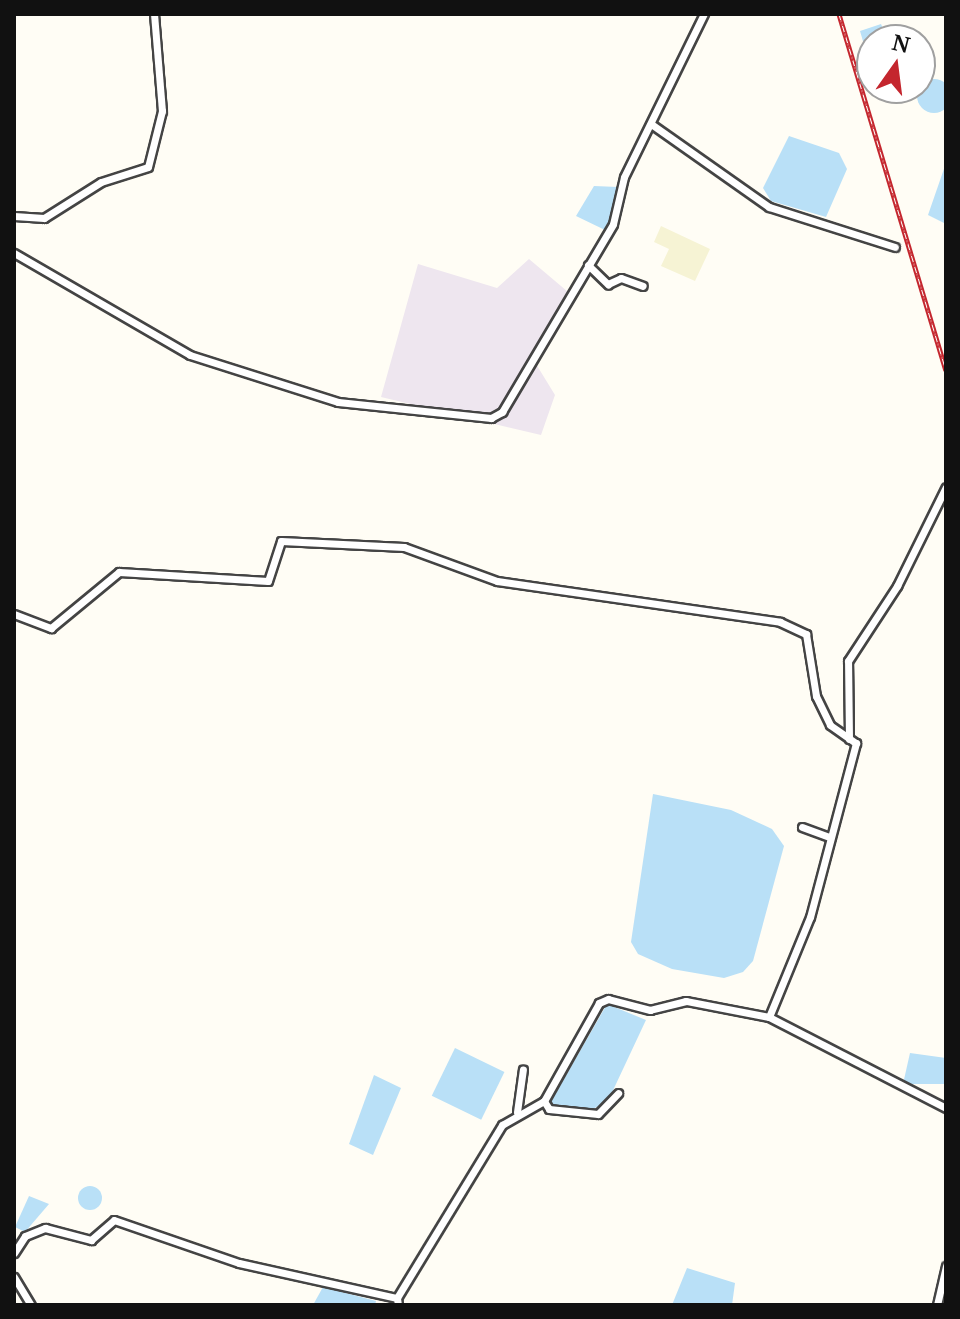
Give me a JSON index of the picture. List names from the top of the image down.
{
  "north": "top"
}
